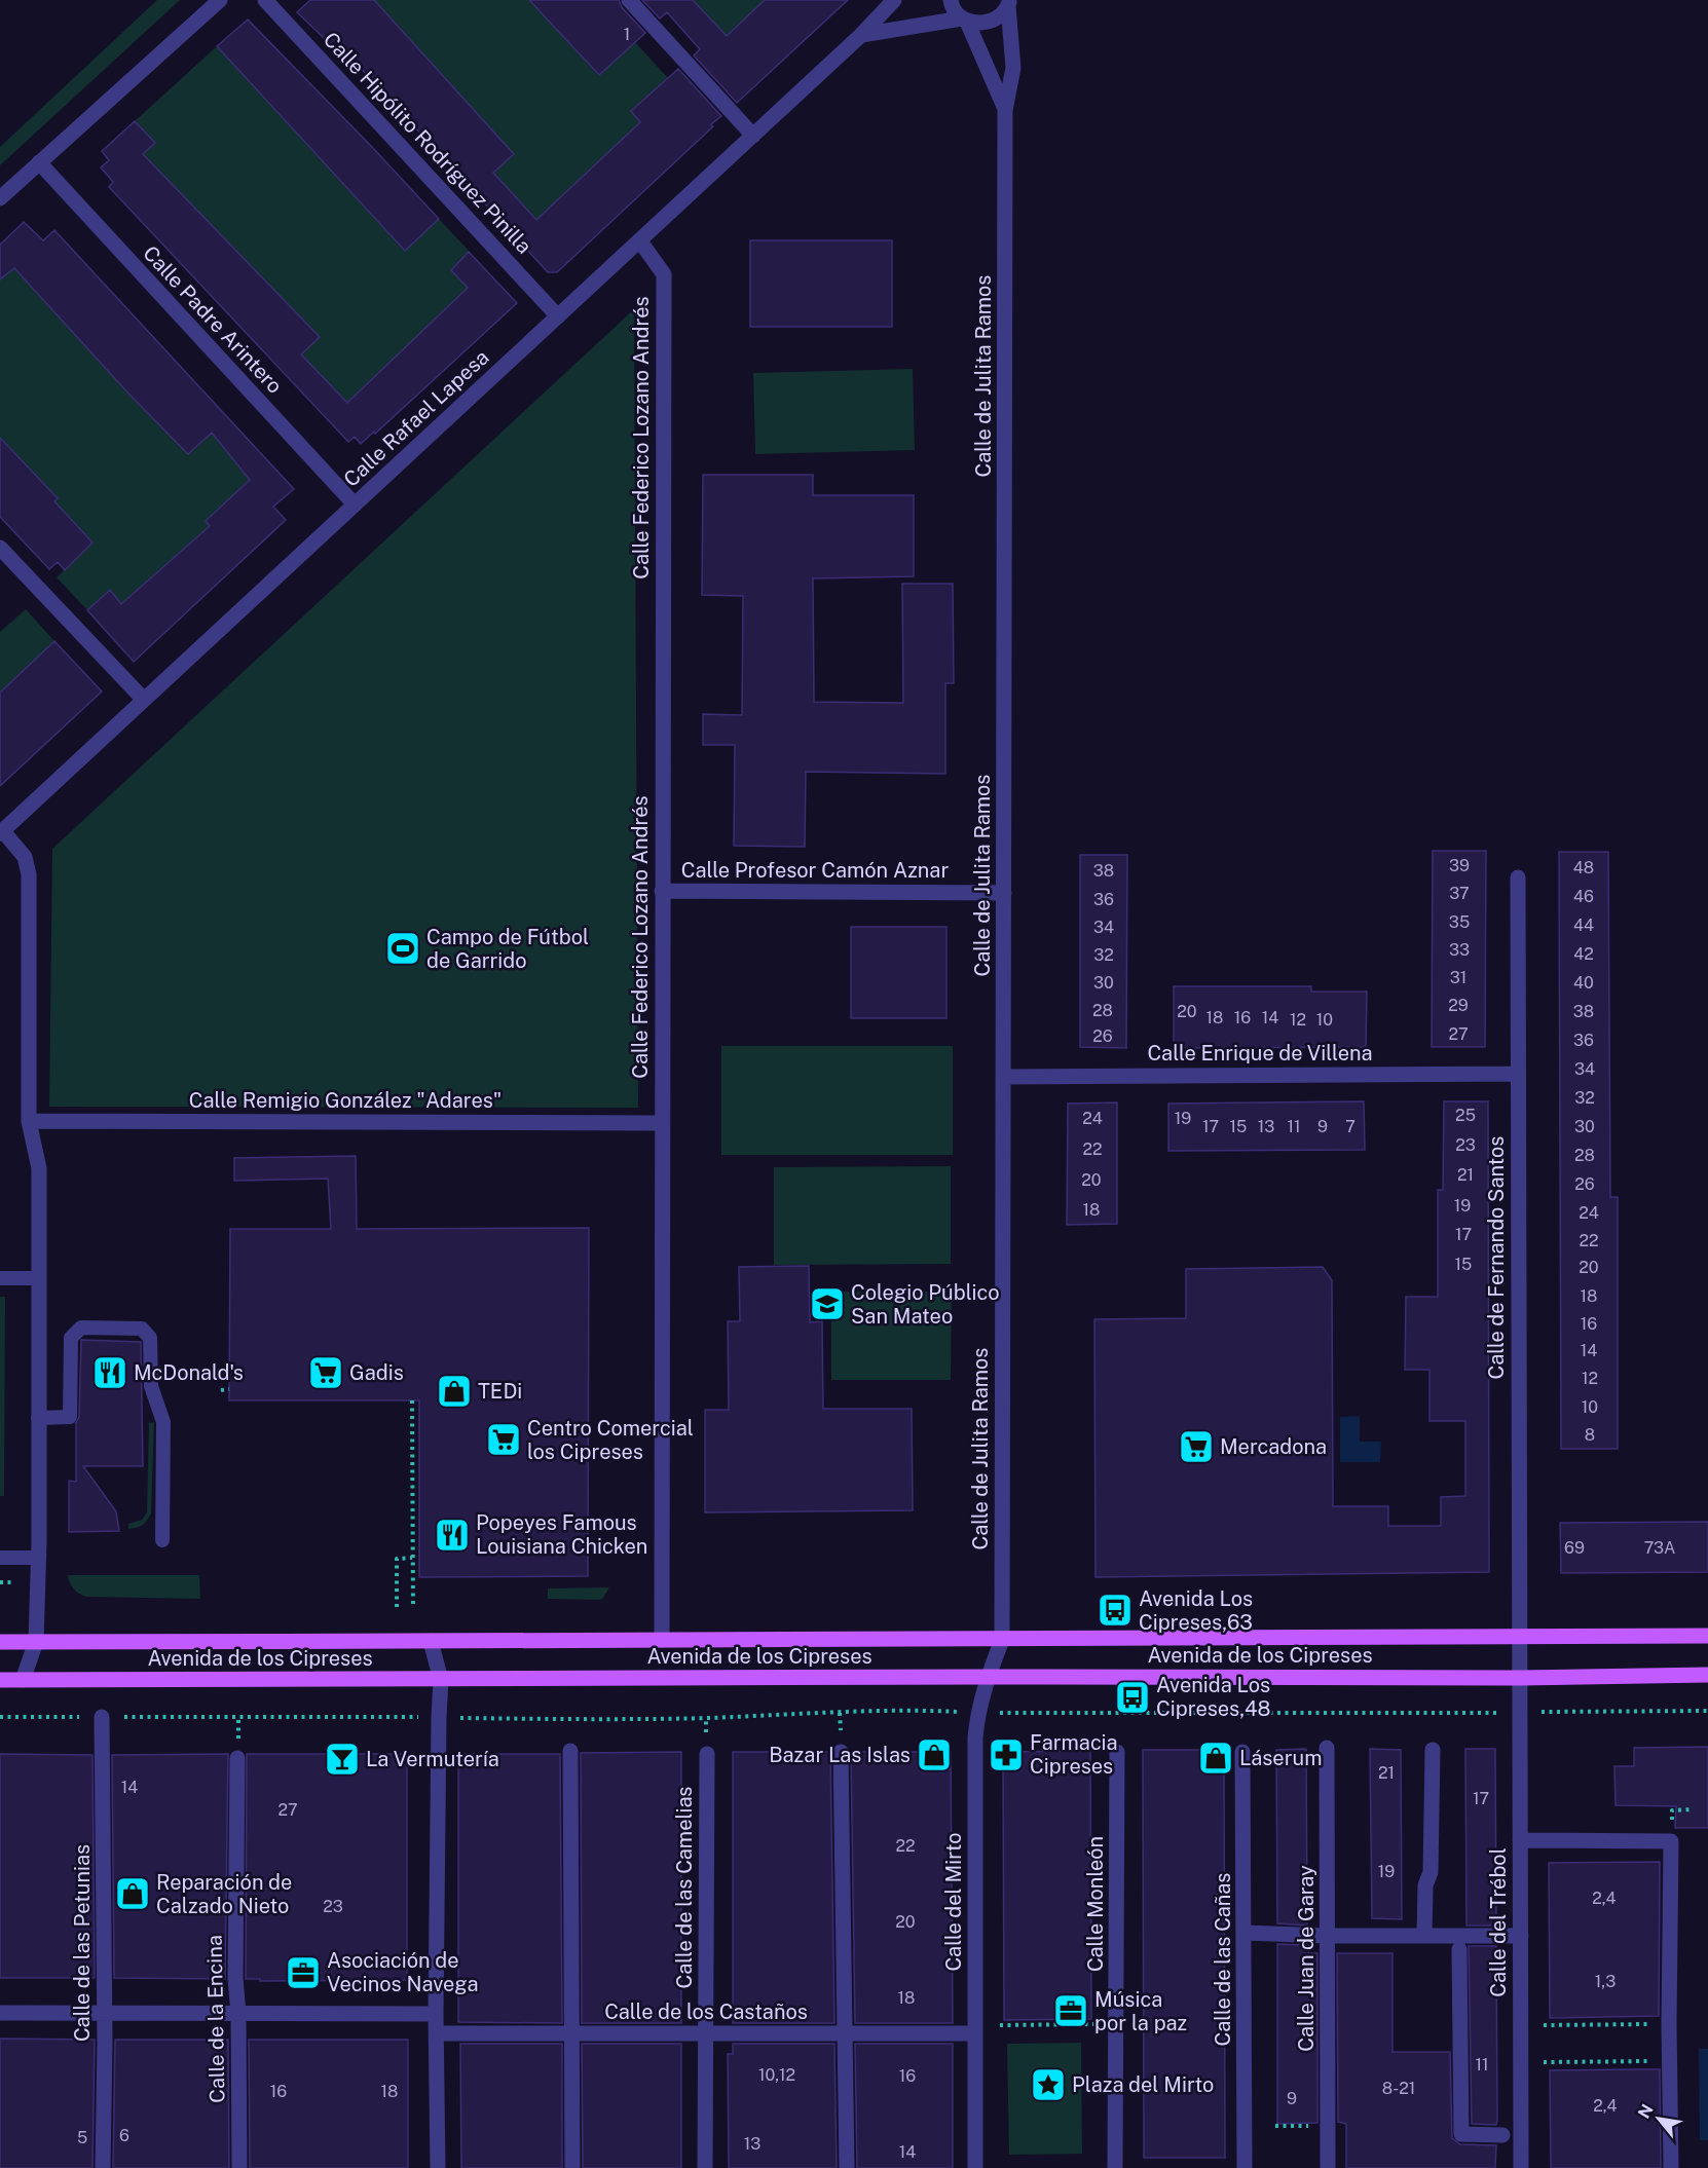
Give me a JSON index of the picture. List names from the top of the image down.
{
  "streets": {
    "main road": ["Avenida de los Cipreses"],
    "street": [
      "Calle Hipólito Rodríguez Pinilla",
      "Calle Padre Arintero",
      "Calle de Julita Ramos",
      "Calle Rafael Lapesa",
      "Calle Federico Lozano Andrés",
      "Calle Profesor Camón Aznar",
      "Calle Enrique de Villena",
      "Calle Remigio González \"Adares\"",
      "Calle de Fernando Santos",
      "Calle de las Camelias",
      "Calle del Mirto",
      "Calle Monleón",
      "Calle del Trébol",
      "Calle de las Petunias",
      "Calle Juan de Garay",
      "Calle de las Cañas",
      "Calle de los Castaños",
      "Calle de la Encina"
    ]
  },
  "crossings": [
    ["Calle Hipólito Rodríguez Pinilla", "Calle Rafael Lapesa"],
    ["Calle Padre Arintero", "Calle Rafael Lapesa"],
    ["Calle de Julita Ramos", "Calle Profesor Camón Aznar"],
    ["Calle de Julita Ramos", "Calle Enrique de Villena"],
    ["Calle de Julita Ramos", "Avenida de los Cipreses"],
    ["Calle de Julita Ramos", "Calle del Mirto"],
    ["Calle Rafael Lapesa", "Calle Federico Lozano Andrés"],
    ["Calle Federico Lozano Andrés", "Calle Profesor Camón Aznar"],
    ["Calle Federico Lozano Andrés", "Calle Remigio González \"Adares\""],
    ["Calle Federico Lozano Andrés", "Avenida de los Cipreses"],
    ["Calle Enrique de Villena", "Calle de Fernando Santos"],
    ["Calle de Fernando Santos", "Avenida de los Cipreses"],
    ["Avenida de los Cipreses", "Calle del Mirto"],
    ["Avenida de los Cipreses", "Calle del Trébol"],
    ["Calle de las Camelias", "Calle de los Castaños"],
    ["Calle del Mirto", "Calle de los Castaños"]
  ],
  "places": {
    "sports": ["Campo de Fútbol de Garrido"],
    "school or university": ["Colegio Público San Mateo"],
    "restaurant": ["McDonald's", "Popeyes Famous Louisiana Chicken"],
    "supermarket": ["Gadis", "Centro Comercial los Cipreses", "Mercadona"],
    "shop": [
      "TEDi",
      "Bazar Las Islas",
      "Láserum",
      "Reparación de Calzado Nieto"
    ],
    "bus stop": ["Avenida Los Cipreses,63", "Avenida Los Cipreses,48"],
    "pharmacy": ["Farmacia Cipreses"],
    "bar": ["La Vermutería"],
    "office": ["Asociación de Vecinos Navega", "Música por la paz"],
    "place": ["Plaza del Mirto"]
  },
  "house_numbers": [
    "1",
    "39",
    "48",
    "38",
    "37",
    "46",
    "36",
    "35",
    "44",
    "34",
    "33",
    "42",
    "32",
    "31",
    "30",
    "40",
    "29",
    "28",
    "20",
    "38",
    "18",
    "16",
    "14",
    "12",
    "10",
    "27",
    "26",
    "36",
    "34",
    "32",
    "25",
    "24",
    "19",
    "17",
    "15",
    "13",
    "11",
    "9",
    "7",
    "30",
    "23",
    "22",
    "28",
    "21",
    "20",
    "26",
    "19",
    "18",
    "24",
    "17",
    "22",
    "15",
    "20",
    "18",
    "16",
    "14",
    "12",
    "10",
    "8",
    "69",
    "73A",
    "21",
    "14",
    "17",
    "27",
    "22",
    "19",
    "2,4",
    "23",
    "20",
    "1,3",
    "18",
    "11",
    "10,12",
    "16",
    "8-21",
    "16",
    "18",
    "9",
    "2,4",
    "6",
    "5",
    "13",
    "14"
  ],
  "north": "top left"
}
